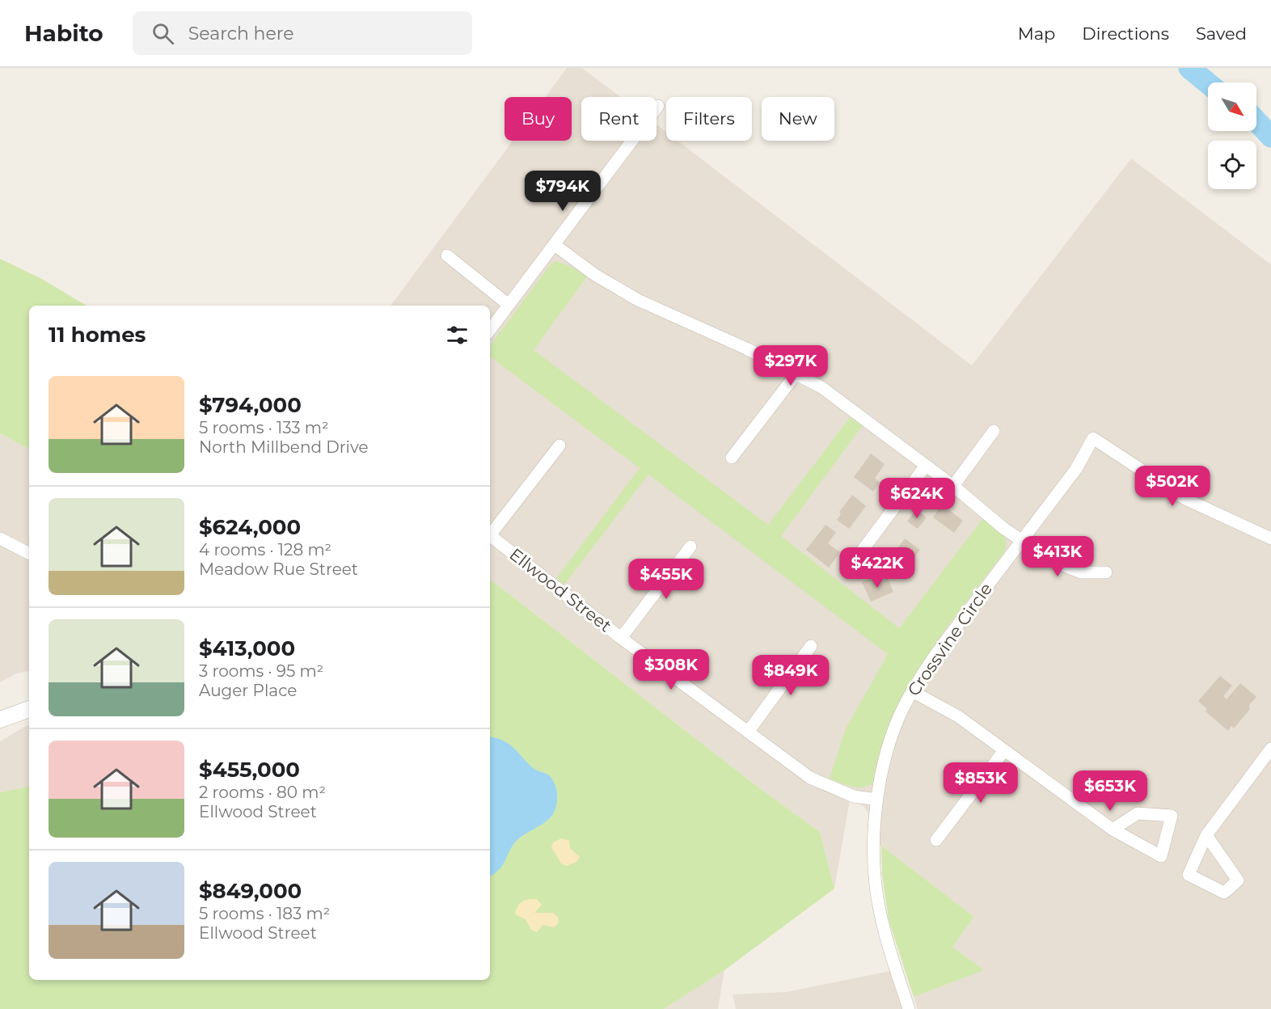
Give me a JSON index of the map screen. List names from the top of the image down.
{
  "streets": {
    "street": ["Ellwood Street", "Crossvine Circle"]
  },
  "crossings": [
    ["Ellwood Street", "Crossvine Circle"]
  ],
  "north": "bottom right",
  "page": {
    "header": "Habito",
    "search": "Search here",
    "nav": ["Map", "Directions", "Saved"],
    "chip": [
      "Buy",
      "Rent",
      "Filters",
      "New"
    ],
    "price": [
      "$794K",
      "$297K",
      "$502K",
      "$624K",
      "$413K",
      "$422K",
      "$455K",
      "$308K",
      "$849K",
      "$853K",
      "$653K"
    ],
    "heading": "11 homes",
    "list": [
      {
        "name": "$794,000",
        "note": "5 rooms · 133 m² · North Millbend Drive"
      },
      {
        "name": "$624,000",
        "note": "4 rooms · 128 m² · Meadow Rue Street"
      },
      {
        "name": "$413,000",
        "note": "3 rooms · 95 m² · Auger Place"
      },
      {
        "name": "$455,000",
        "note": "2 rooms · 80 m² · Ellwood Street"
      },
      {
        "name": "$849,000",
        "note": "5 rooms · 183 m² · Ellwood Street"
      }
    ]
  }
}
